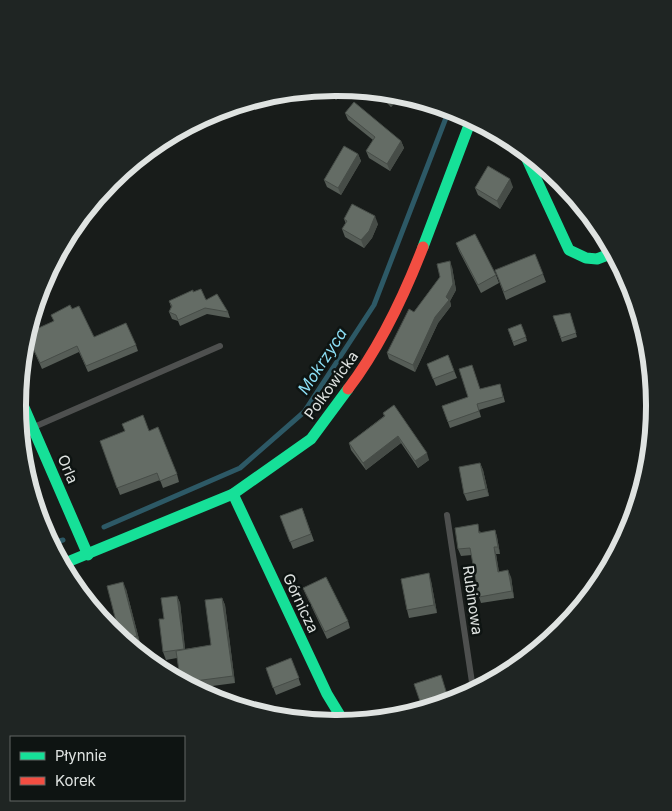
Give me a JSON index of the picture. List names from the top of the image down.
{
  "streets": {
    "street": ["Polkowicka", "Orla", "Górnicza"],
    "lane": ["Rubinowa"]
  },
  "crossings": [
    ["Polkowicka", "Orla"],
    ["Polkowicka", "Górnicza"]
  ],
  "water": ["Mokrzyca"],
  "legend": ["Płynnie", "Korek"]
}
